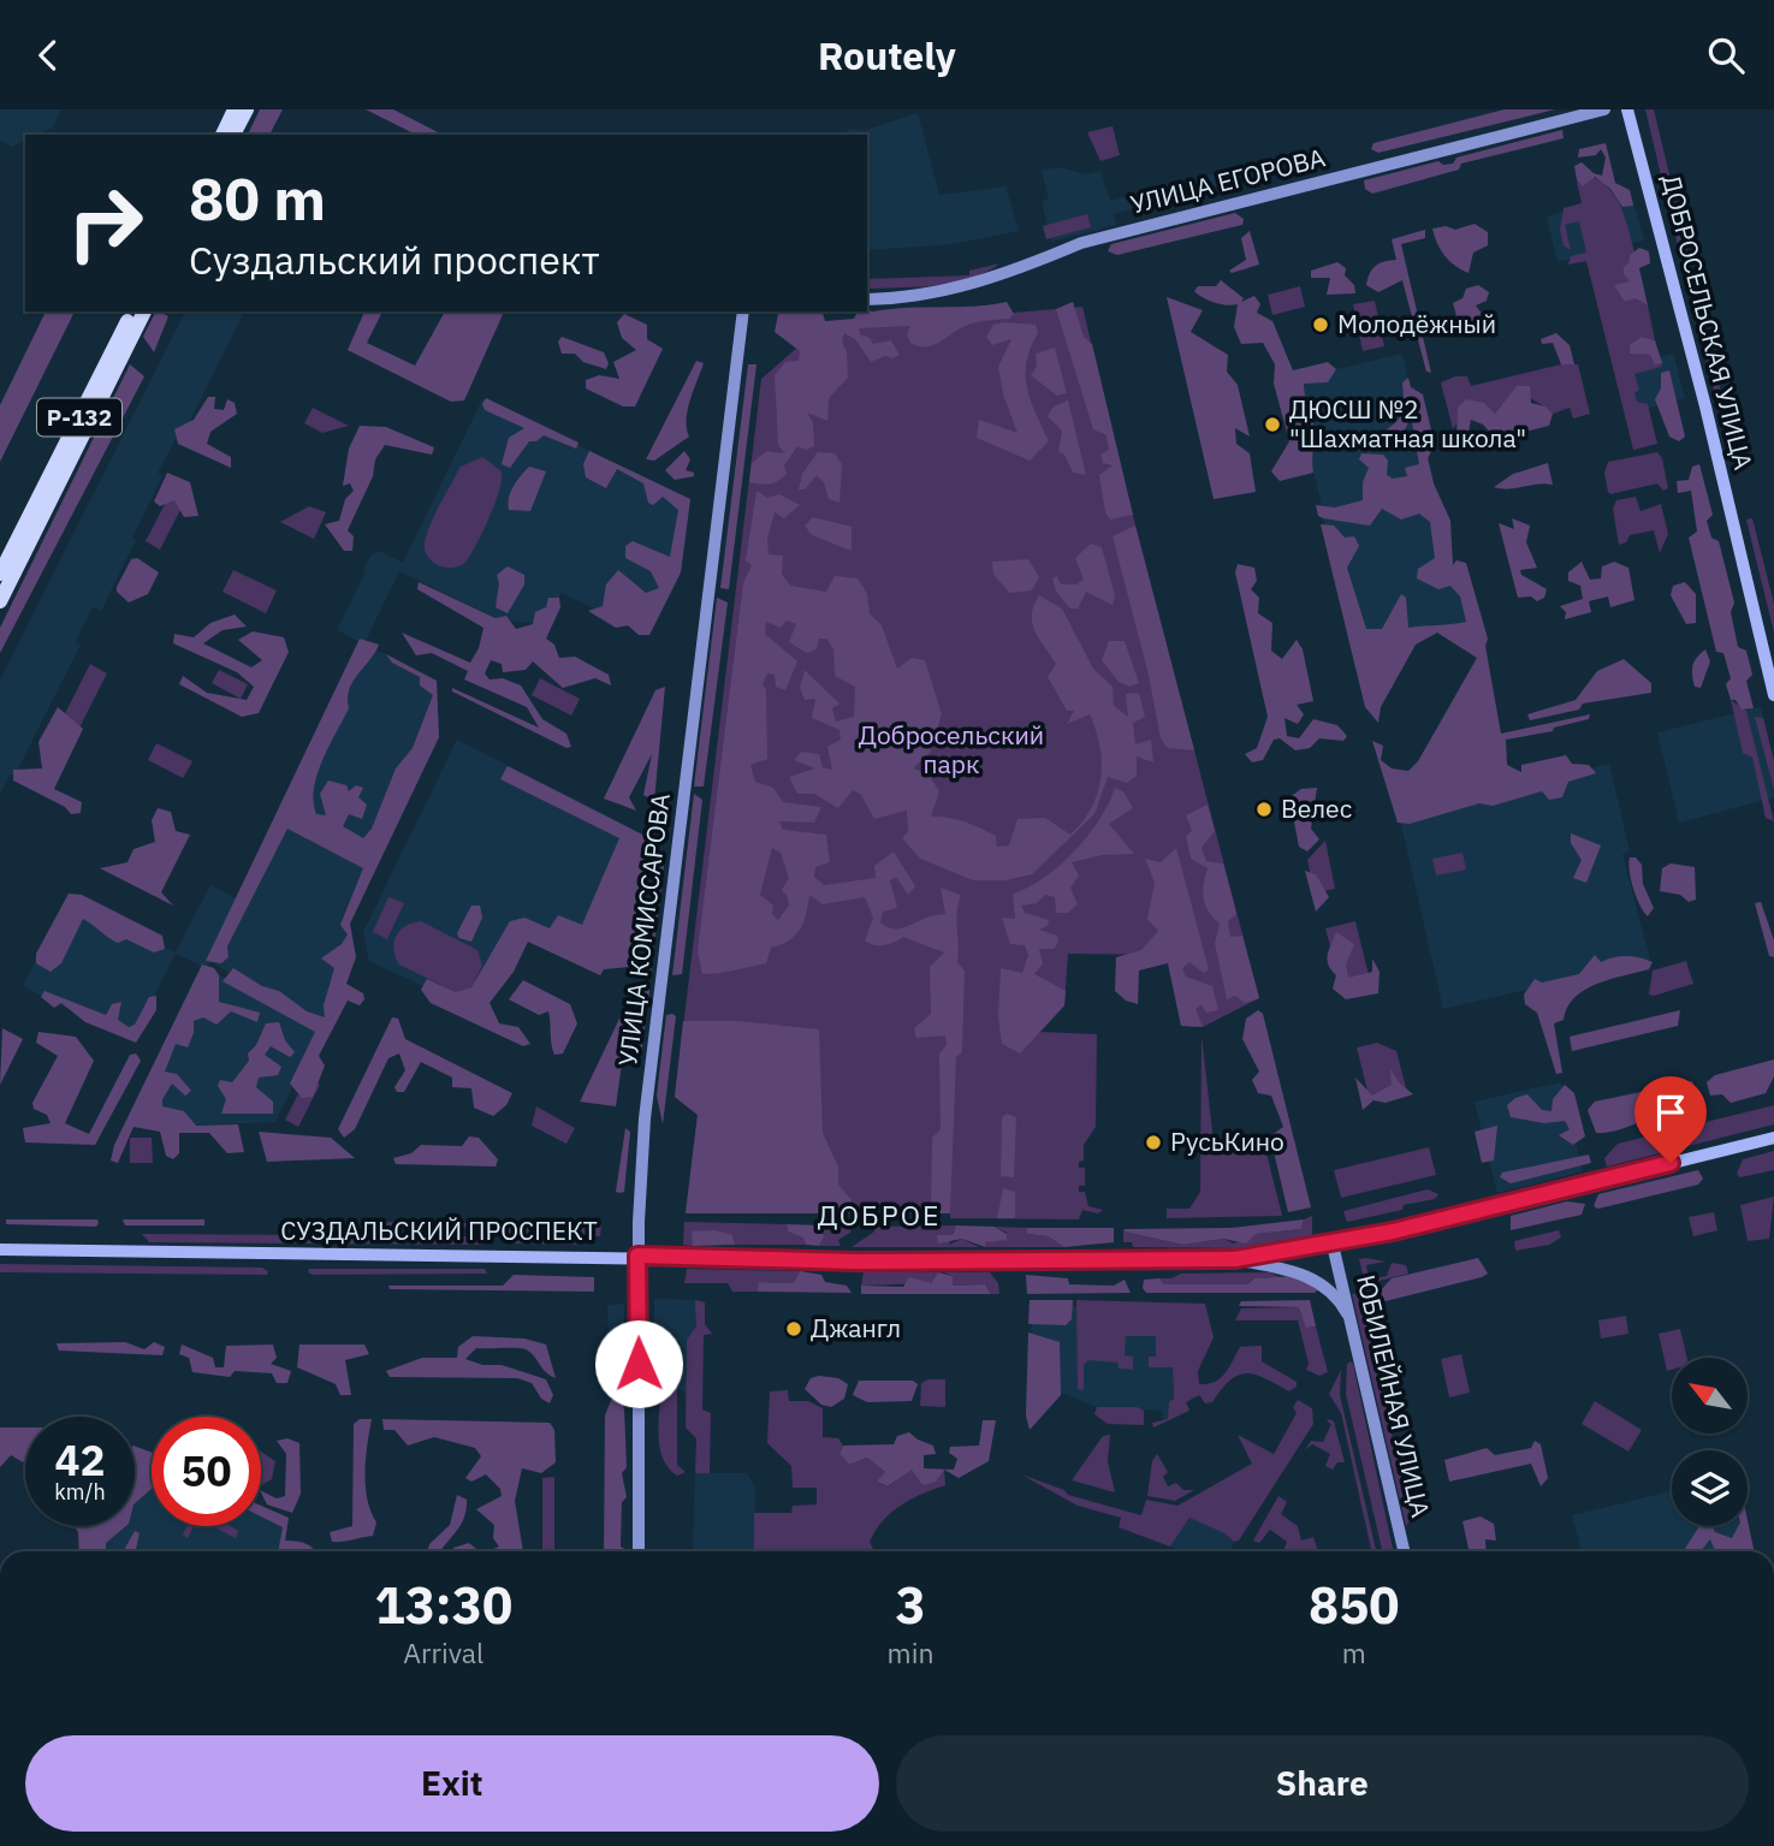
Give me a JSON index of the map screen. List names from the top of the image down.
{
  "streets": {
    "highway": ["Р-132"],
    "main road": [
      "УЛИЦА ЕГОРОВА",
      "ДОБРОСЕЛЬСКАЯ УЛИЦА",
      "УЛИЦА КОМИССАРОВА",
      "СУЗДАЛЬСКИЙ ПРОСПЕКТ",
      "ЮБИЛЕЙНАЯ УЛИЦА"
    ]
  },
  "crossings": [
    ["УЛИЦА КОМИССАРОВА", "СУЗДАЛЬСКИЙ ПРОСПЕКТ"],
    ["СУЗДАЛЬСКИЙ ПРОСПЕКТ", "ЮБИЛЕЙНАЯ УЛИЦА"]
  ],
  "districts": ["ДОБРОЕ"],
  "parks": ["Добросельский парк"],
  "places": [
    "Молодёжный",
    "ДЮСШ №2 \"Шахматная школа\"",
    "Велес",
    "РусьКино",
    "Джангл"
  ],
  "north": "top left",
  "page": {
    "header": "Routely",
    "turn": ["80 m", "Суздальский проспект"],
    "speed": "42 km/h",
    "limit": "50",
    "eta": [
      "13:30",
      "Arrival",
      "3",
      "min",
      "850",
      "m"
    ],
    "buttons": ["Exit", "Share"]
  }
}
